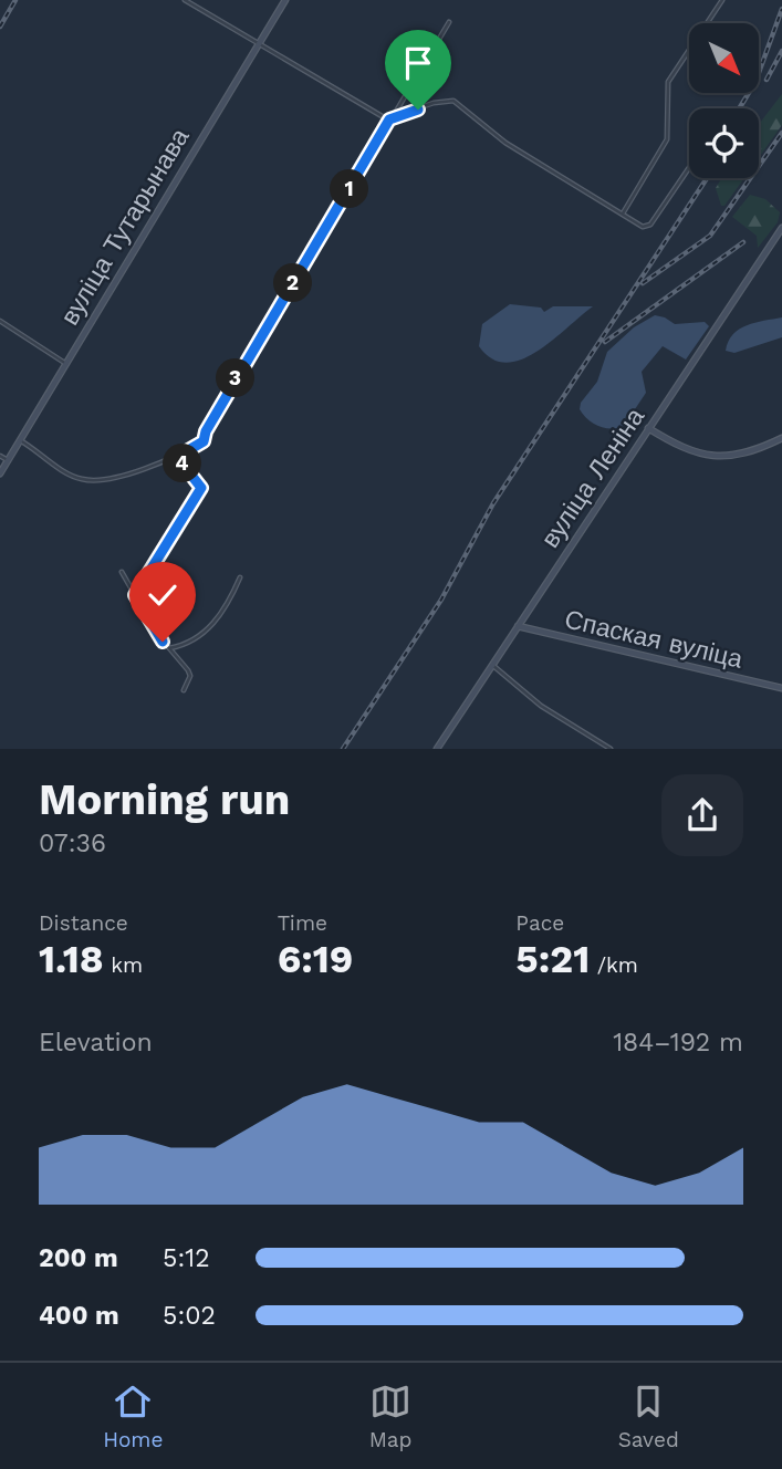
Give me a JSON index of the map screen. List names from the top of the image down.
{
  "streets": {
    "street": ["вуліца Тутарынава", "вуліца Леніна", "Спаская вуліца"]
  },
  "crossings": [
    ["вуліца Леніна", "Спаская вуліца"]
  ],
  "north": "bottom right",
  "page": {
    "pins": [
      "1",
      "2",
      "3",
      "4"
    ],
    "heading": ["Morning run", "07:36"],
    "stats": [
      ["Distance", "1.18 km"],
      ["Time", "6:19"],
      ["Pace", "5:21 /km"]
    ],
    "chart": ["Elevation", "184–192 m"],
    "list": [
      {
        "name": "200 m",
        "note": "5:12"
      },
      {
        "name": "400 m",
        "note": "5:02"
      }
    ],
    "tabs": ["Home", "Map", "Saved"]
  }
}
